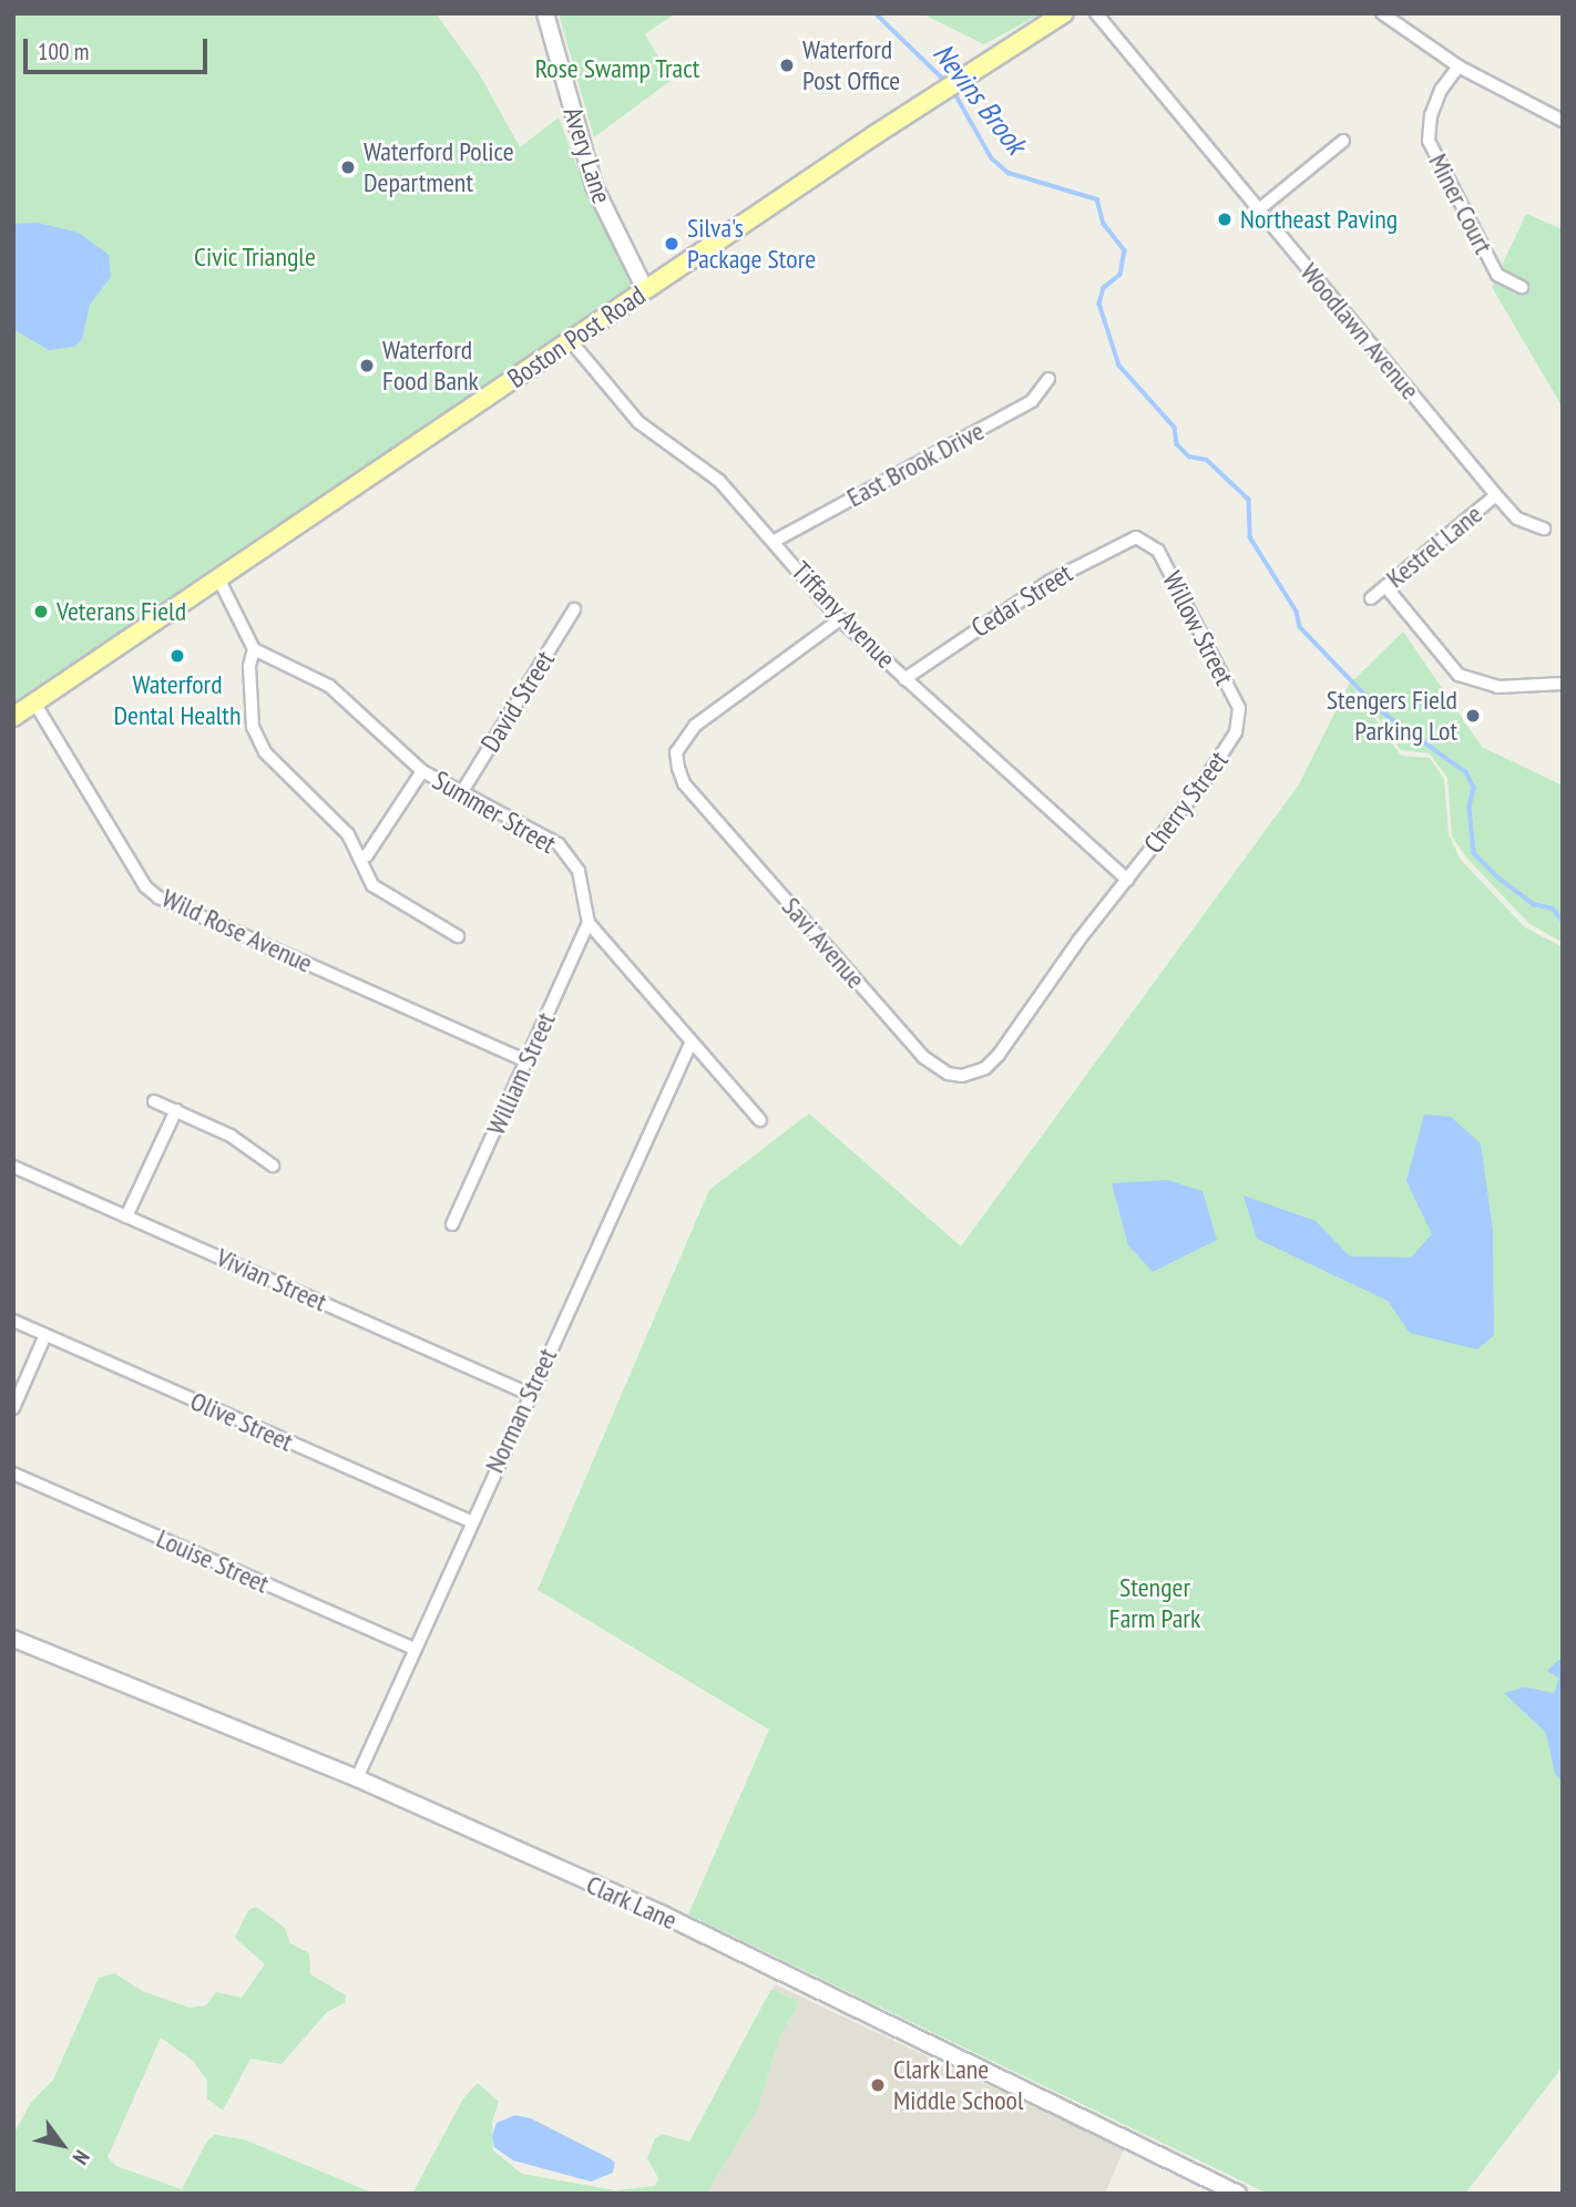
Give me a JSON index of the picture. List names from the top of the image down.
{
  "streets": {
    "main road": ["Avery Lane", "Boston Post Road", "Clark Lane"],
    "street": [
      "Miner Court",
      "Woodlawn Avenue",
      "East Brook Drive",
      "Kestrel Lane",
      "Cedar Street",
      "Tiffany Avenue",
      "Willow Street",
      "David Street",
      "Cherry Street",
      "Summer Street",
      "Wild Rose Avenue",
      "Savi Avenue",
      "William Street",
      "Vivian Street",
      "Norman Street",
      "Olive Street",
      "Louise Street"
    ]
  },
  "crossings": [
    ["Avery Lane", "Boston Post Road"],
    ["Woodlawn Avenue", "Kestrel Lane"],
    ["Boston Post Road", "Tiffany Avenue"],
    ["Boston Post Road", "Wild Rose Avenue"],
    ["East Brook Drive", "Tiffany Avenue"],
    ["Cedar Street", "Tiffany Avenue"],
    ["Cedar Street", "Willow Street"],
    ["Tiffany Avenue", "Cherry Street"],
    ["Tiffany Avenue", "Savi Avenue"],
    ["Willow Street", "Cherry Street"],
    ["David Street", "Summer Street"],
    ["Cherry Street", "Savi Avenue"],
    ["Summer Street", "William Street"],
    ["Summer Street", "Norman Street"],
    ["Wild Rose Avenue", "William Street"],
    ["Vivian Street", "Norman Street"],
    ["Norman Street", "Olive Street"],
    ["Norman Street", "Louise Street"],
    ["Norman Street", "Clark Lane"]
  ],
  "water": ["Nevins Brook"],
  "parks": ["Rose Swamp Tract", "Civic Triangle", "Stenger Farm Park"],
  "places": [
    "Waterford Post Office",
    "Waterford Police Department",
    "Northeast Paving",
    "Silva's Package Store",
    "Waterford Food Bank",
    "Veterans Field",
    "Waterford Dental Health",
    "Stengers Field Parking Lot",
    "Clark Lane Middle School"
  ],
  "scale_bar": "100 m",
  "north": "bottom right"
}
